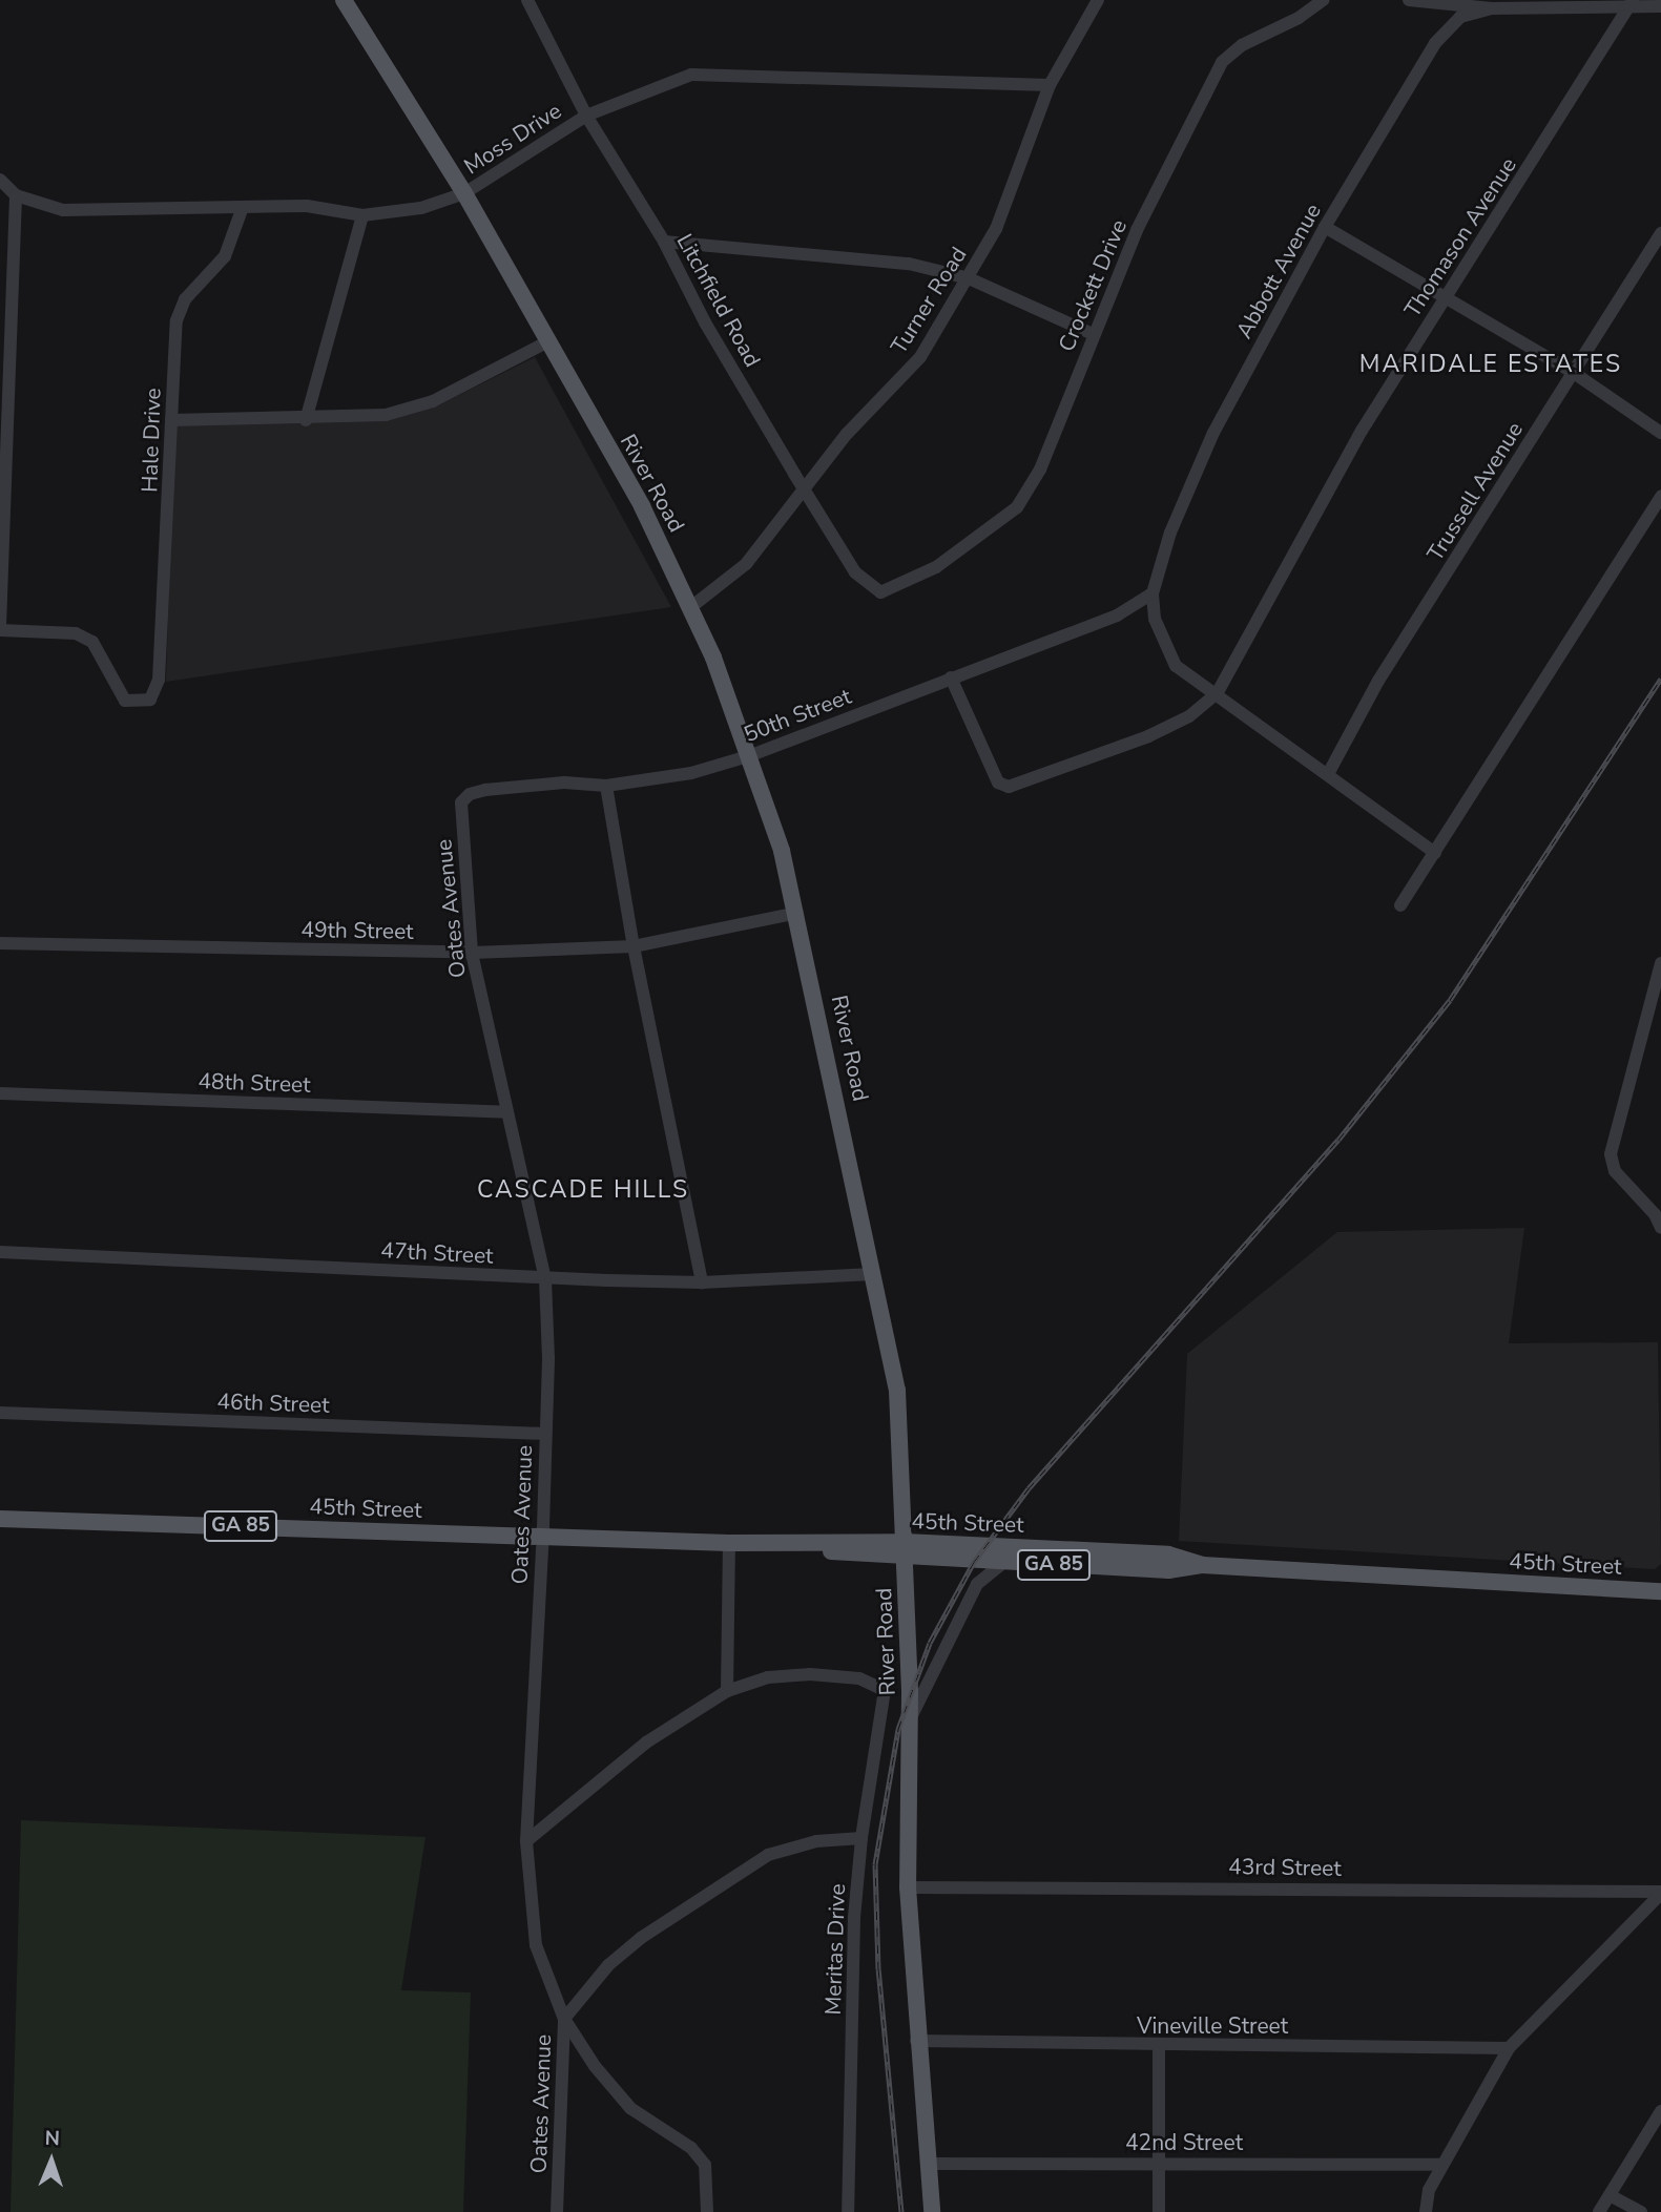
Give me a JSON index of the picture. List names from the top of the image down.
{
  "streets": {
    "main road": ["River Road", "45th Street", "GA 85"],
    "street": [
      "Moss Drive",
      "Thomason Avenue",
      "Abbott Avenue",
      "Crockett Drive",
      "Litchfield Road",
      "Turner Road",
      "Hale Drive",
      "Trussell Avenue",
      "50th Street",
      "Oates Avenue",
      "49th Street",
      "48th Street",
      "47th Street",
      "46th Street",
      "43rd Street",
      "Meritas Drive",
      "Vineville Street",
      "42nd Street"
    ]
  },
  "crossings": [
    ["Moss Drive", "Litchfield Road"],
    ["Moss Drive", "Turner Road"],
    ["Moss Drive", "Hale Drive"],
    ["Moss Drive", "River Road"],
    ["Abbott Avenue", "50th Street"],
    ["Crockett Drive", "Litchfield Road"],
    ["Litchfield Road", "Turner Road"],
    ["Turner Road", "River Road"],
    ["River Road", "50th Street"],
    ["River Road", "49th Street"],
    ["River Road", "47th Street"],
    ["River Road", "45th Street"],
    ["River Road", "43rd Street"],
    ["River Road", "Vineville Street"],
    ["River Road", "42nd Street"],
    ["50th Street", "Oates Avenue"],
    ["Oates Avenue", "49th Street"],
    ["Oates Avenue", "48th Street"],
    ["Oates Avenue", "47th Street"],
    ["Oates Avenue", "46th Street"],
    ["Oates Avenue", "45th Street"]
  ],
  "districts": ["MARIDALE ESTATES", "CASCADE HILLS"],
  "north": "top"
}
